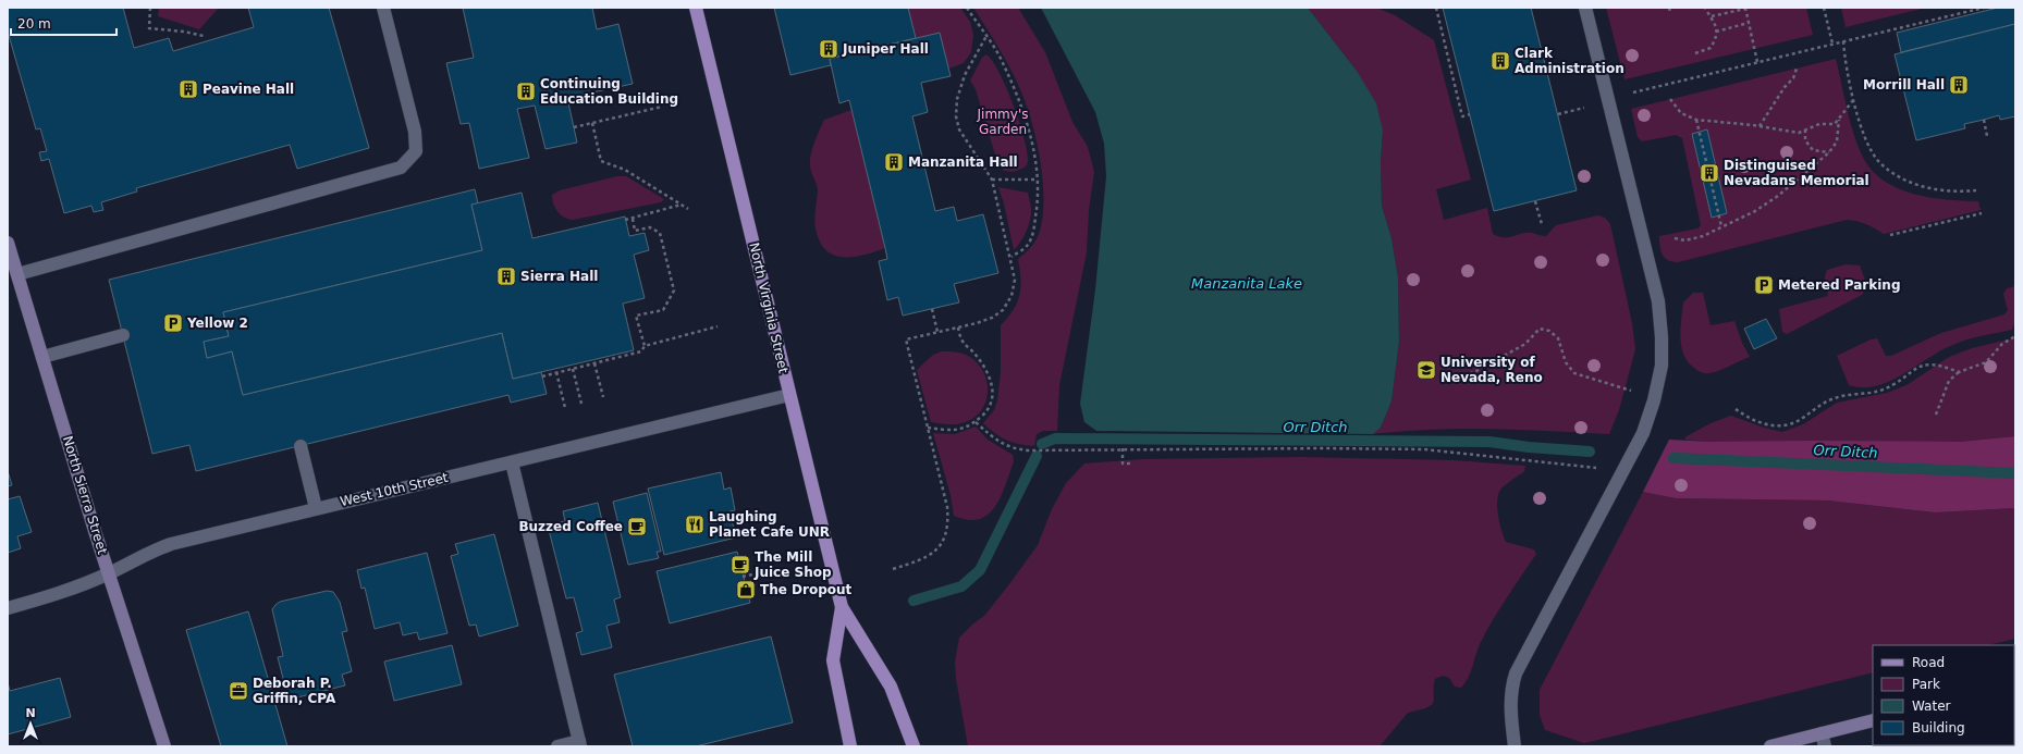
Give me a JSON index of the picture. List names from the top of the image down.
{
  "streets": {
    "main road": ["North Virginia Street", "North Sierra Street"],
    "street": ["West 10th Street"]
  },
  "crossings": [
    ["North Virginia Street", "West 10th Street"],
    ["West 10th Street", "North Sierra Street"]
  ],
  "water": ["Manzanita Lake", "Orr Ditch"],
  "parks": ["Jimmy's Garden"],
  "places": {
    "building": [
      "Juniper Hall",
      "Clark Administration",
      "Morrill Hall",
      "Peavine Hall",
      "Continuing Education Building",
      "Manzanita Hall",
      "Distinguised Nevadans Memorial",
      "Sierra Hall"
    ],
    "parking": ["Metered Parking", "Yellow 2"],
    "school or university": ["University of Nevada, Reno"],
    "restaurant": ["Laughing Planet Cafe UNR"],
    "cafe": ["Buzzed Coffee", "The Mill Juice Shop"],
    "shop": ["The Dropout"],
    "office": ["Deborah P. Griffin, CPA"]
  },
  "legend": [
    "Road",
    "Park",
    "Water",
    "Building"
  ],
  "scale_bar": "20 m",
  "north": "top"
}
